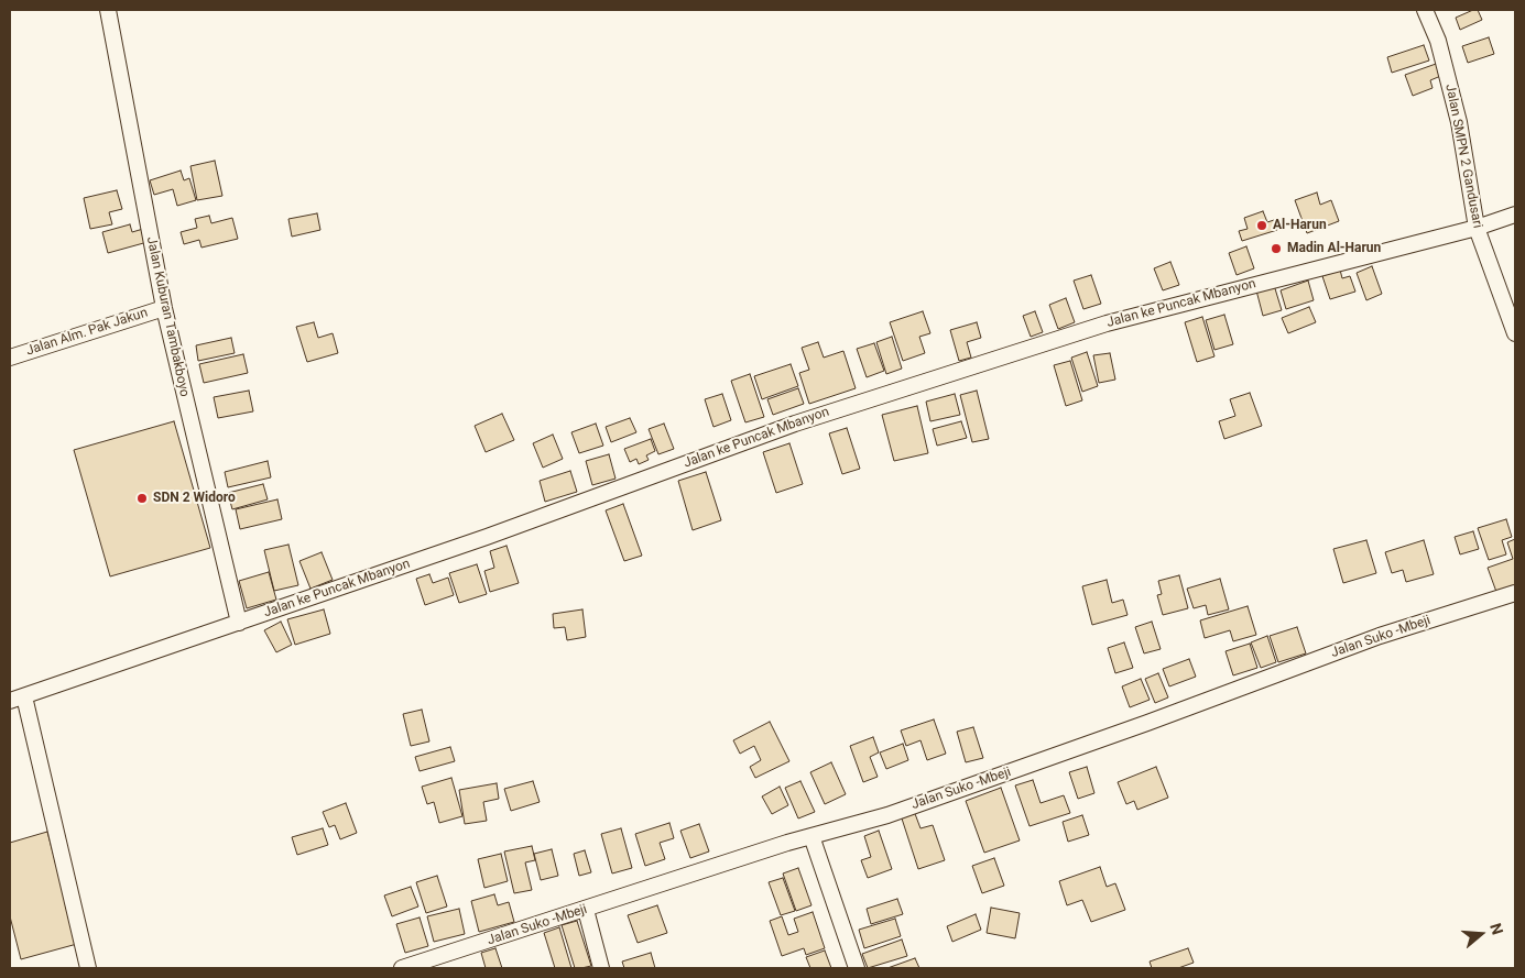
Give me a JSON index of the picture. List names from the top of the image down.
{
  "streets": {
    "street": [
      "Jalan SMPN 2 Gandusari",
      "Jalan ke Puncak Mbanyon",
      "Jalan Kuburan Tambakboyo",
      "Jalan Alm. Pak Jakun",
      "Jalan Suko -Mbeji"
    ]
  },
  "crossings": [
    ["Jalan SMPN 2 Gandusari", "Jalan ke Puncak Mbanyon"],
    ["Jalan ke Puncak Mbanyon", "Jalan Kuburan Tambakboyo"],
    ["Jalan Kuburan Tambakboyo", "Jalan Alm. Pak Jakun"]
  ],
  "places": ["Al-Harun", "Madin Al-Harun", "SDN 2 Widoro"],
  "north": "right"
}
